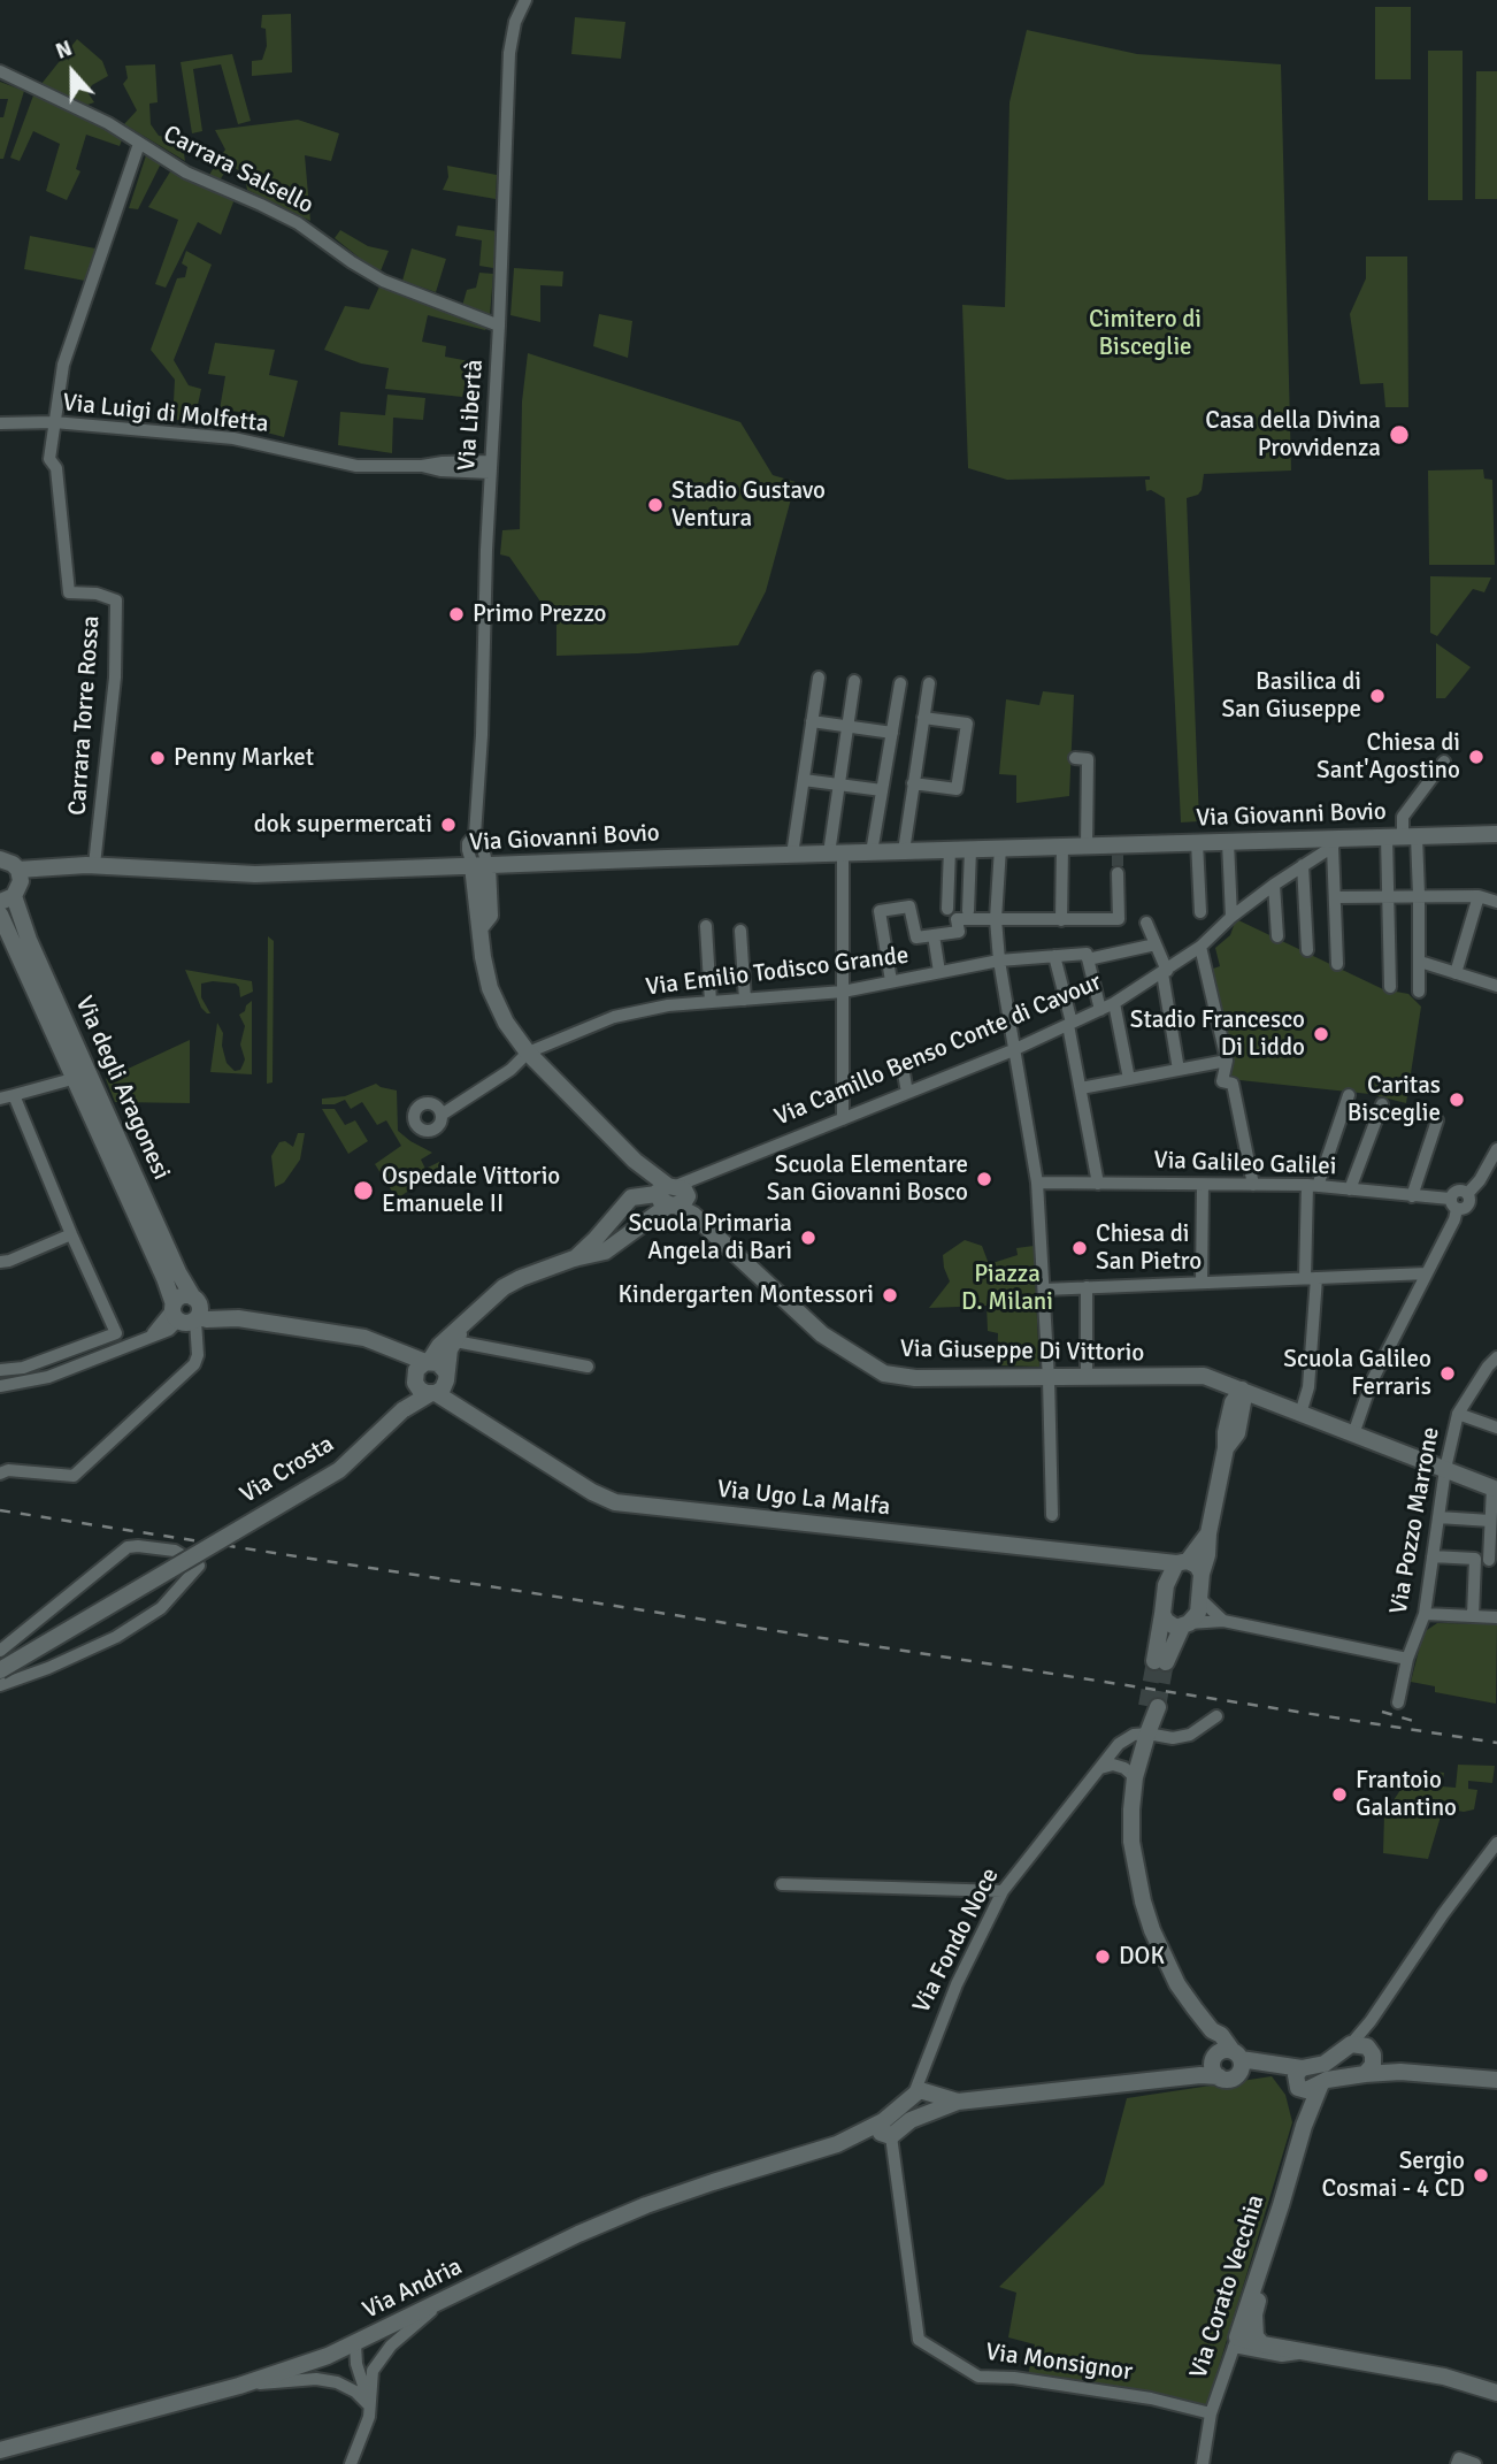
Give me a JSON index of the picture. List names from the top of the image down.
{
  "streets": {
    "street": [
      "Carrara Salsello",
      "Via Luigi di Molfetta",
      "Via Libertà",
      "Carrara Torre Rossa",
      "Via Giovanni Bovio",
      "Via Emilio Todisco Grande",
      "Via Camillo Benso Conte di Cavour",
      "Via degli Aragonesi",
      "Via Galileo Galilei",
      "Via Giuseppe Di Vittorio",
      "Via Crosta",
      "Via Ugo La Malfa",
      "Via Pozzo Marrone",
      "Via Fondo Noce",
      "Via Corato Vecchia",
      "Via Andria",
      "Via Monsignor"
    ]
  },
  "crossings": [
    ["Carrara Salsello", "Via Libertà"],
    ["Carrara Salsello", "Carrara Torre Rossa"],
    ["Via Luigi di Molfetta", "Via Libertà"],
    ["Via Luigi di Molfetta", "Carrara Torre Rossa"],
    ["Via Libertà", "Via Giovanni Bovio"],
    ["Via Libertà", "Via Giuseppe Di Vittorio"],
    ["Carrara Torre Rossa", "Via Giovanni Bovio"],
    ["Via Giovanni Bovio", "Via Camillo Benso Conte di Cavour"],
    ["Via Giovanni Bovio", "Via degli Aragonesi"],
    ["Via Giovanni Bovio", "Via Giuseppe Di Vittorio"],
    ["Via Emilio Todisco Grande", "Via Giuseppe Di Vittorio"],
    ["Via Camillo Benso Conte di Cavour", "Via Giuseppe Di Vittorio"],
    ["Via Giuseppe Di Vittorio", "Via Pozzo Marrone"],
    ["Via Crosta", "Via Ugo La Malfa"],
    ["Via Fondo Noce", "Via Andria"],
    ["Via Fondo Noce", "Via Monsignor"],
    ["Via Corato Vecchia", "Via Monsignor"],
    ["Via Andria", "Via Monsignor"]
  ],
  "parks": ["Cimitero di Bisceglie", "Piazza D. Milani"],
  "places": [
    "Casa della Divina Provvidenza",
    "Stadio Gustavo Ventura",
    "Primo Prezzo",
    "Basilica di San Giuseppe",
    "Chiesa di Sant'Agostino",
    "Penny Market",
    "dok supermercati",
    "Stadio Francesco Di Liddo",
    "Caritas Bisceglie",
    "Scuola Elementare San Giovanni Bosco",
    "Ospedale Vittorio Emanuele II",
    "Scuola Primaria Angela di Bari",
    "Chiesa di San Pietro",
    "Kindergarten Montessori",
    "Scuola Galileo Ferraris",
    "Frantoio Galantino",
    "DOK",
    "Sergio Cosmai - 4 CD"
  ],
  "north": "top"
}
